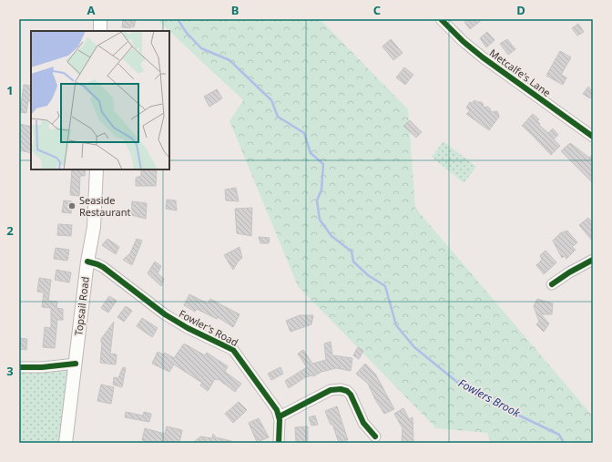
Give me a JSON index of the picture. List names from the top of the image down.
{
  "streets": {
    "main road": ["Topsail Road"],
    "street": ["Metcalfe's Lane", "Fowler's Road"]
  },
  "crossings": [
    ["Topsail Road", "Fowler's Road"]
  ],
  "water": ["Fowlers Brook"],
  "places": ["Seaside Restaurant"],
  "grid": {
    "columns": [
      "A",
      "B",
      "C",
      "D"
    ],
    "rows": ["1", "2", "3"]
  }
}
